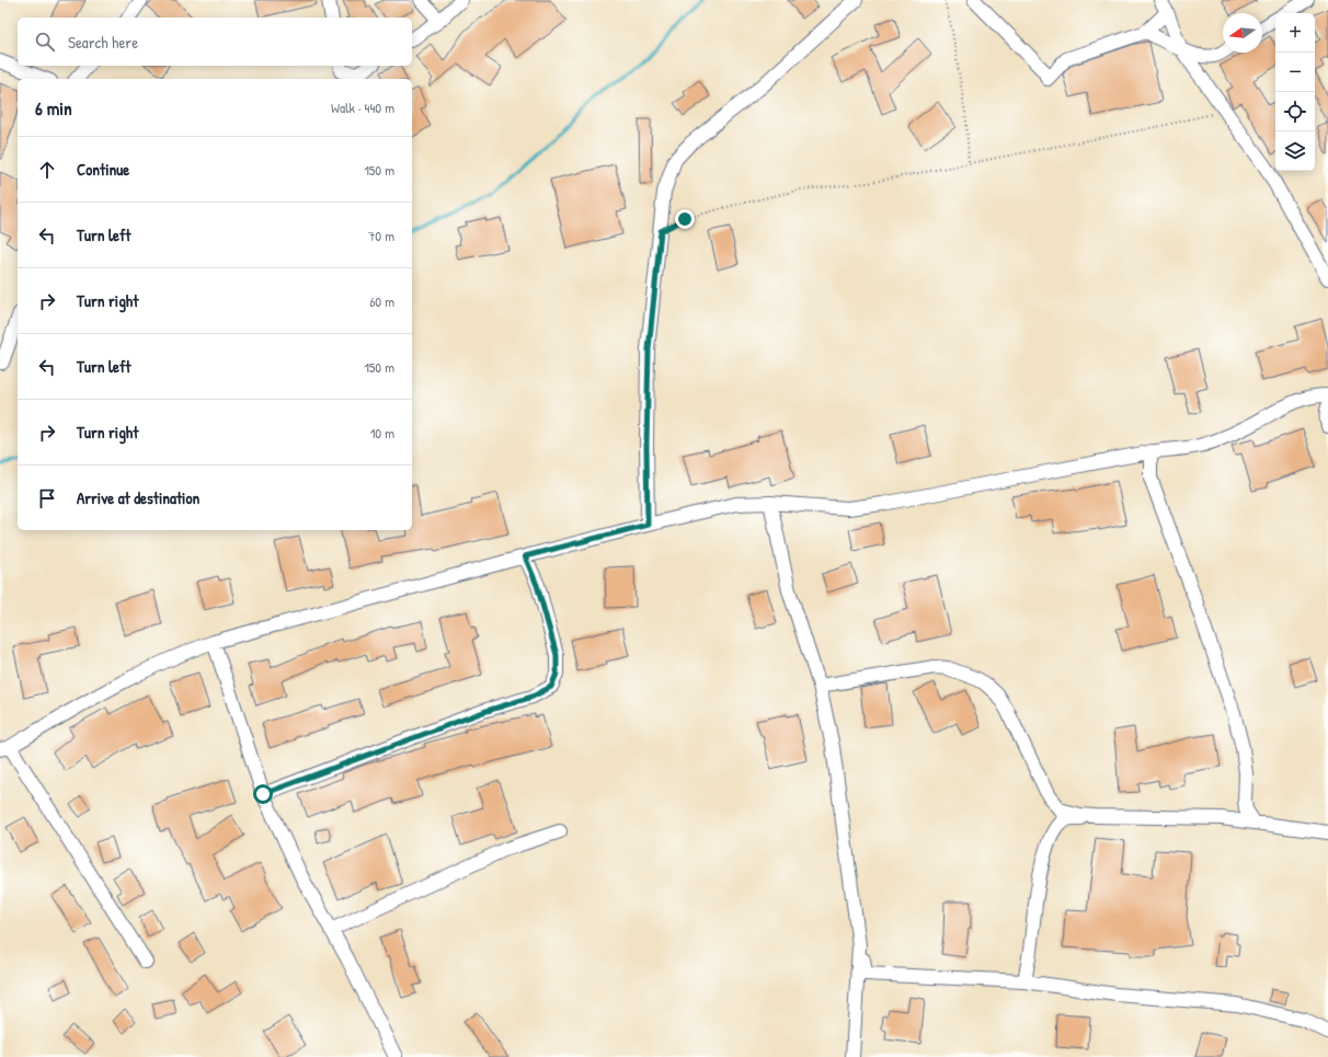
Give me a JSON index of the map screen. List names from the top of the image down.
{
  "north": "left",
  "page": {
    "map_buttons": ["+", "−"],
    "search": "Search here",
    "heading": ["6 min", "Walk · 440 m"],
    "list": [
      ["Continue", "150 m"],
      ["Turn left", "70 m"],
      ["Turn right", "60 m"],
      ["Turn left", "150 m"],
      ["Turn right", "10 m"],
      "Arrive at destination"
    ]
  }
}
